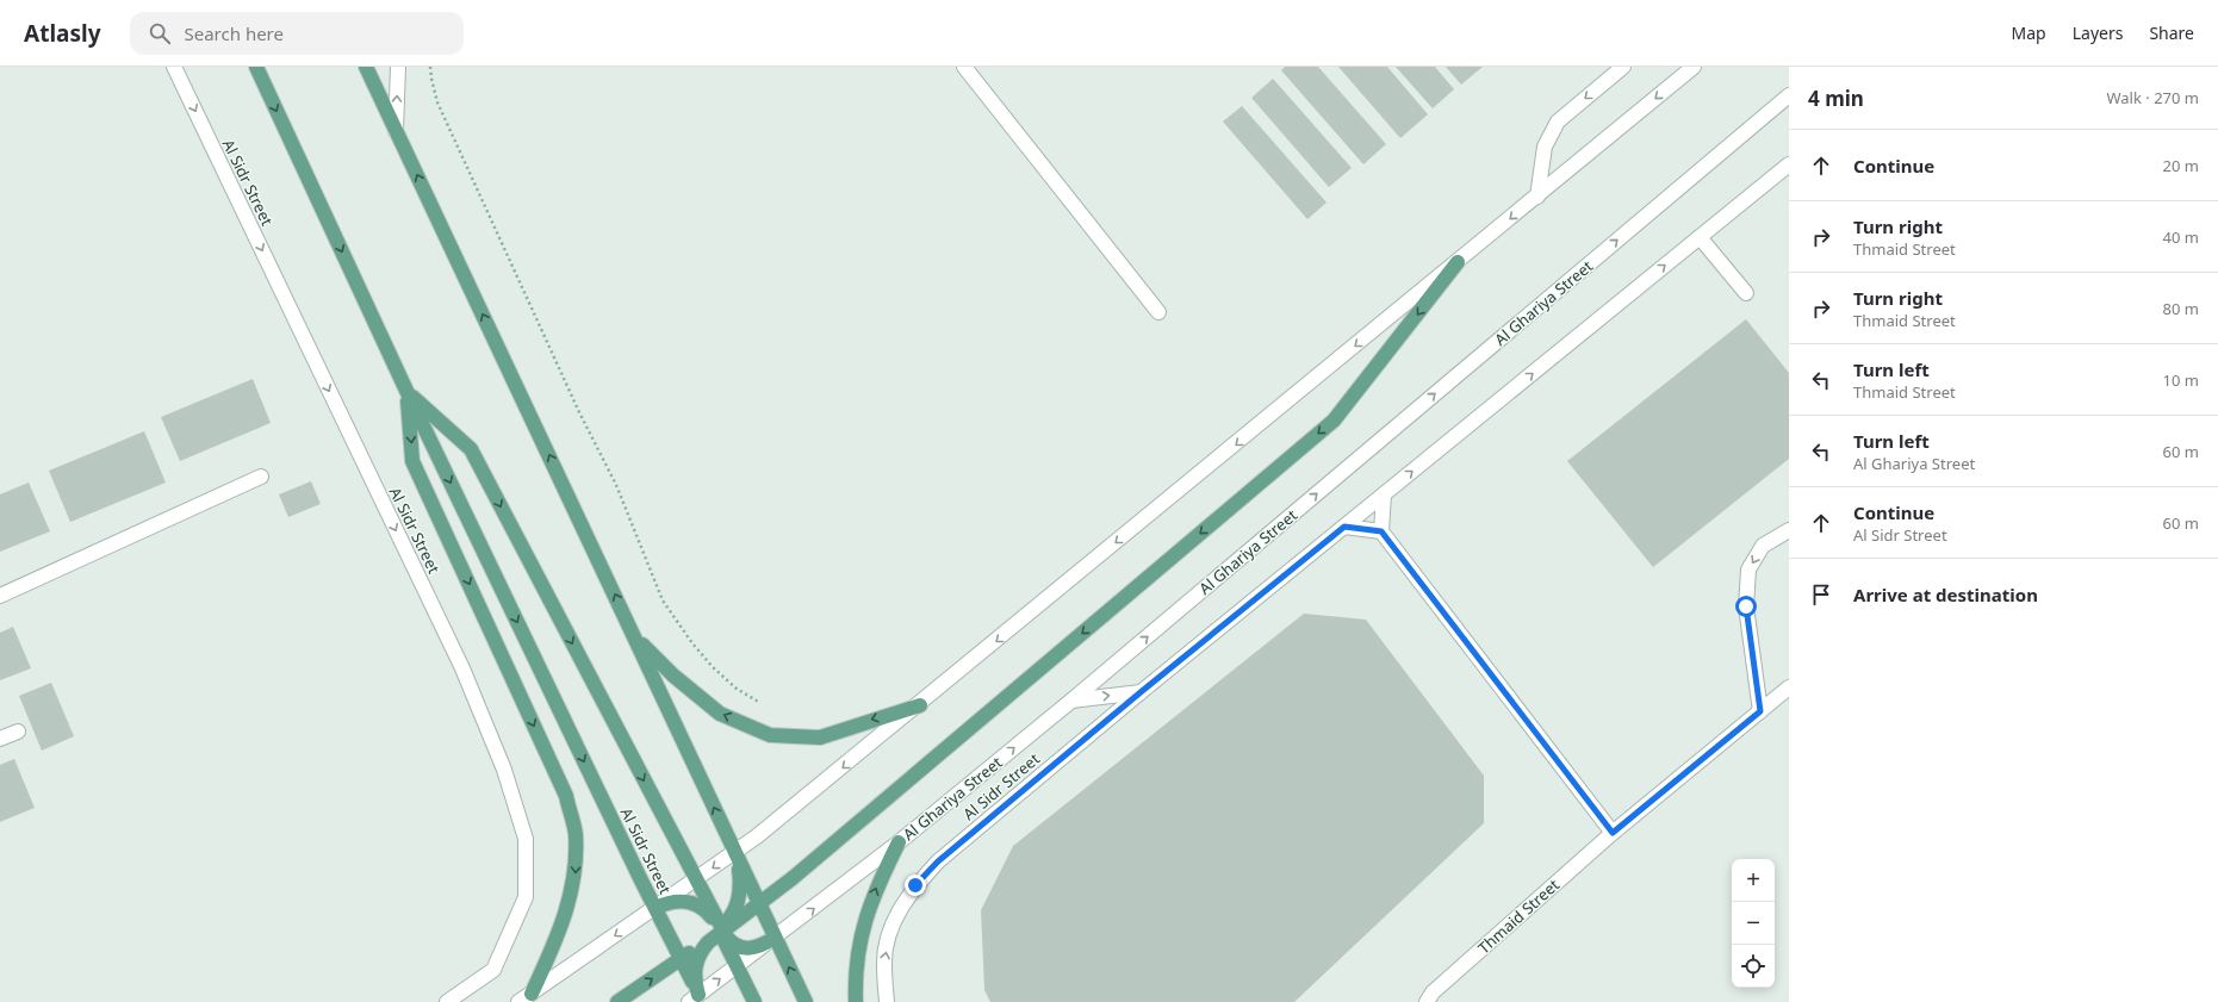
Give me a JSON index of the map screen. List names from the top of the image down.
{
  "streets": {
    "main road": ["Al Sidr Street"],
    "street": ["Al Ghariya Street", "Thmaid Street"]
  },
  "crossings": [
    ["Al Sidr Street", "Al Ghariya Street"]
  ],
  "page": {
    "header": "Atlasly",
    "search": "Search here",
    "nav": ["Map", "Layers", "Share"],
    "heading": ["4 min", "Walk · 270 m"],
    "list": [
      ["Continue", "20 m"],
      ["Turn right", "Thmaid Street", "40 m"],
      ["Turn right", "Thmaid Street", "80 m"],
      ["Turn left", "Thmaid Street", "10 m"],
      ["Turn left", "Al Ghariya Street", "60 m"],
      ["Continue", "Al Sidr Street", "60 m"],
      "Arrive at destination"
    ],
    "map_buttons": ["+", "−"]
  }
}
